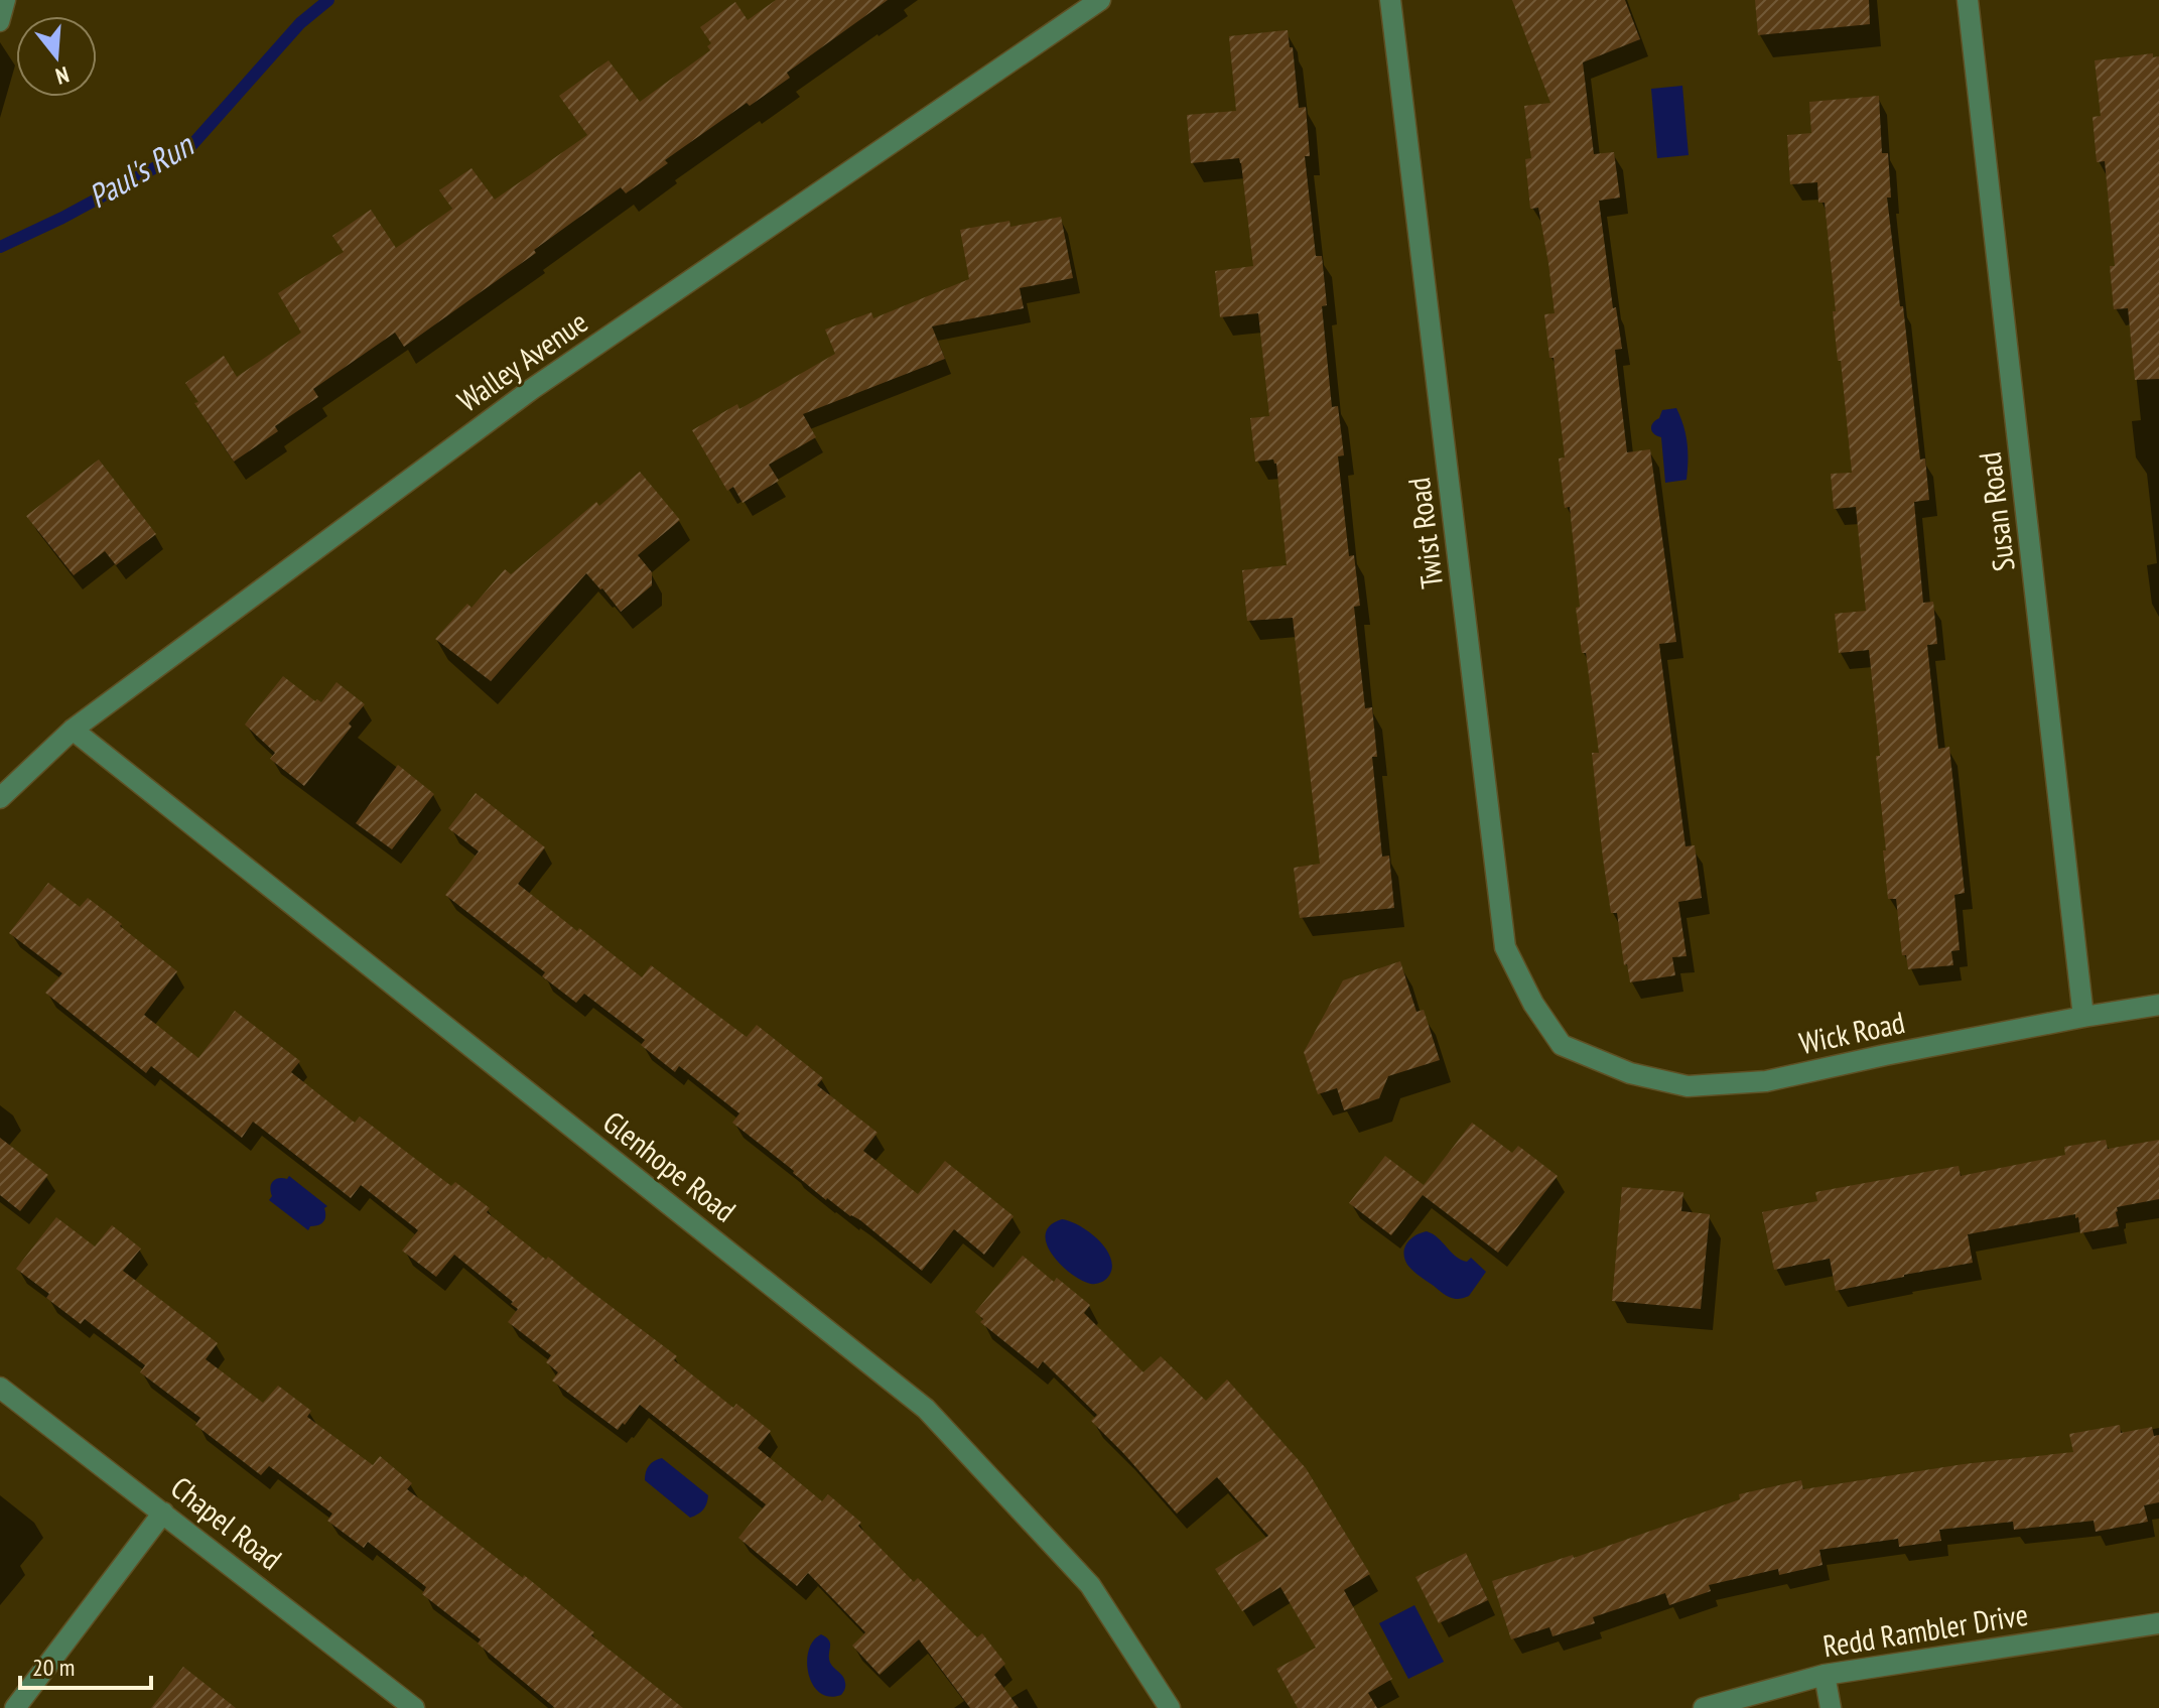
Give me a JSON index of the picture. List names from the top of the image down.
{
  "streets": {
    "street": [
      "Walley Avenue",
      "Susan Road",
      "Twist Road",
      "Wick Road",
      "Glenhope Road",
      "Chapel Road",
      "Redd Rambler Drive"
    ]
  },
  "crossings": [
    ["Walley Avenue", "Glenhope Road"],
    ["Susan Road", "Wick Road"],
    ["Twist Road", "Wick Road"]
  ],
  "water": ["Paul's Run"],
  "scale_bar": "20 m",
  "north": "bottom"
}
